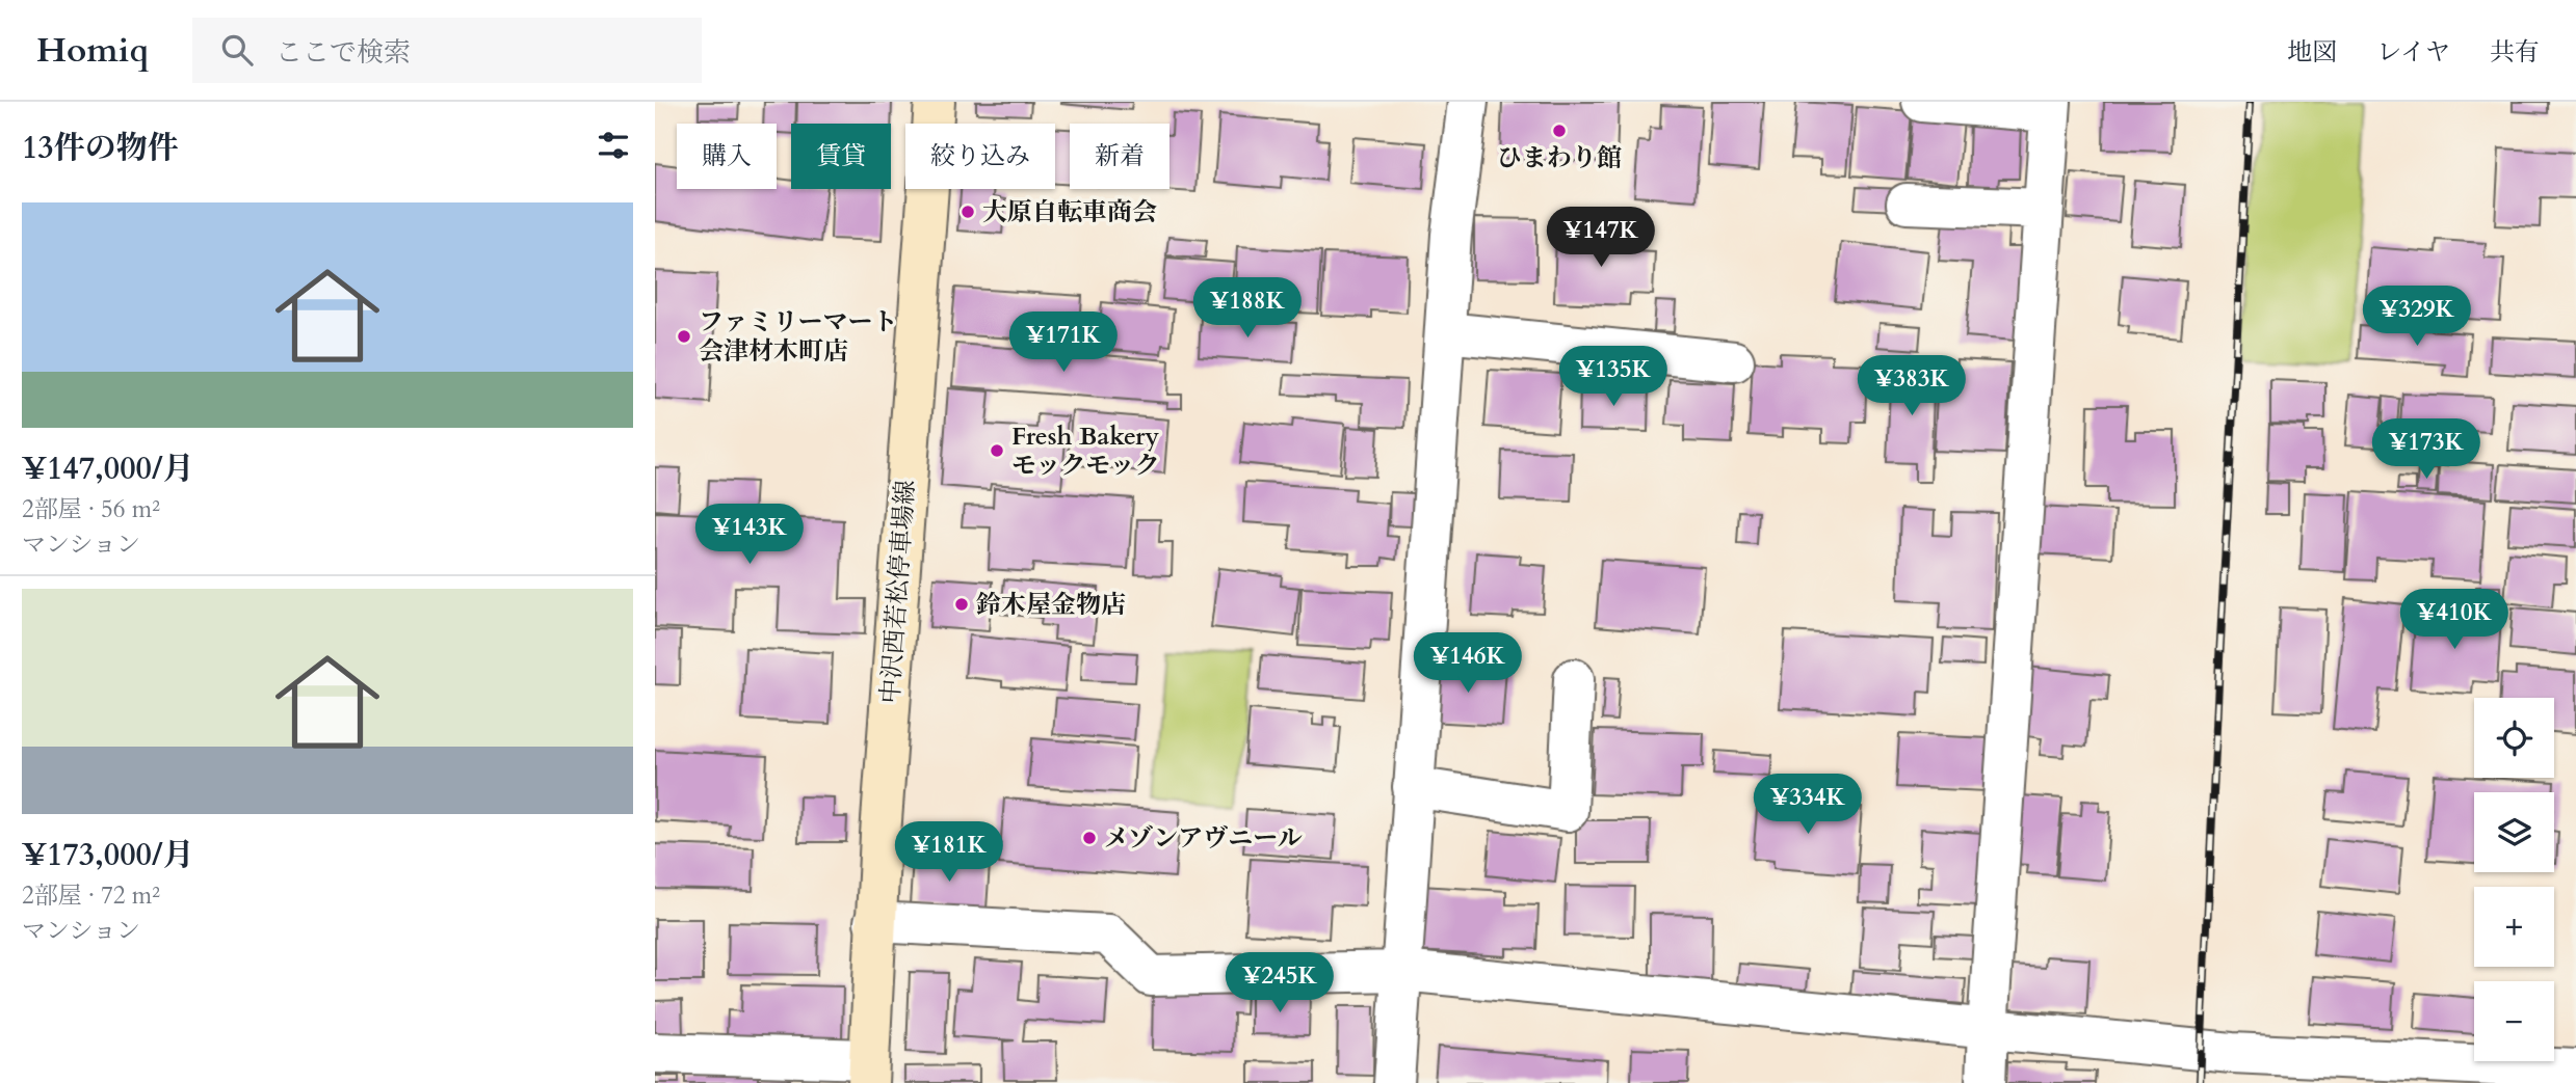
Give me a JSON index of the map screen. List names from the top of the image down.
{
  "streets": {
    "main road": ["中沢西若松停車場線"]
  },
  "places": [
    "ひまわり館",
    "大原自転車商会",
    "ファミリーマート 会津材木町店",
    "Fresh Bakery モックモック",
    "鈴木屋金物店",
    "メゾンアヴニール"
  ],
  "page": {
    "header": "Homiq",
    "search": "ここで検索",
    "nav": ["地図", "レイヤ", "共有"],
    "heading": "13件の物件",
    "chip": [
      "購入",
      "賃貸",
      "絞り込み",
      "新着"
    ],
    "list": [
      {
        "name": "¥147,000/月",
        "note": "2部屋 · 56 m² · マンション"
      },
      {
        "name": "¥173,000/月",
        "note": "2部屋 · 72 m² · マンション"
      }
    ],
    "price": [
      "¥147K",
      "¥188K",
      "¥329K",
      "¥171K",
      "¥135K",
      "¥383K",
      "¥173K",
      "¥143K",
      "¥410K",
      "¥146K",
      "¥334K",
      "¥181K",
      "¥245K"
    ],
    "map_buttons": ["+", "−"]
  }
}
